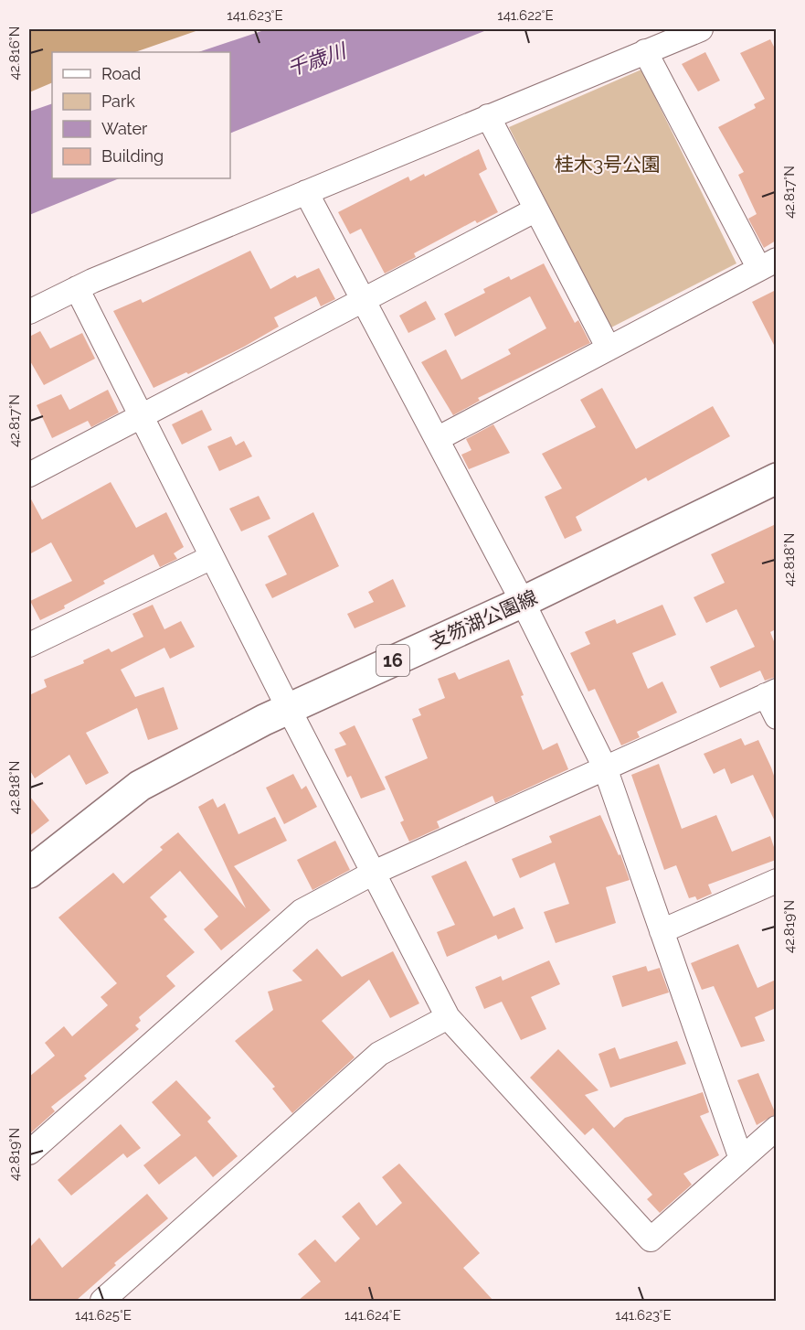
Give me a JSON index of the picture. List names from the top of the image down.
{
  "streets": {
    "main road": ["支笏湖公園線", "16"]
  },
  "water": ["千歳川"],
  "parks": ["桂木3号公園"],
  "legend": [
    "Road",
    "Park",
    "Water",
    "Building"
  ],
  "coordinates": [
    "141.623°E",
    "141.622°E",
    "42.816°N",
    "42.817°N",
    "42.818°N",
    "42.819°N",
    "141.625°E",
    "141.624°E"
  ]
}
